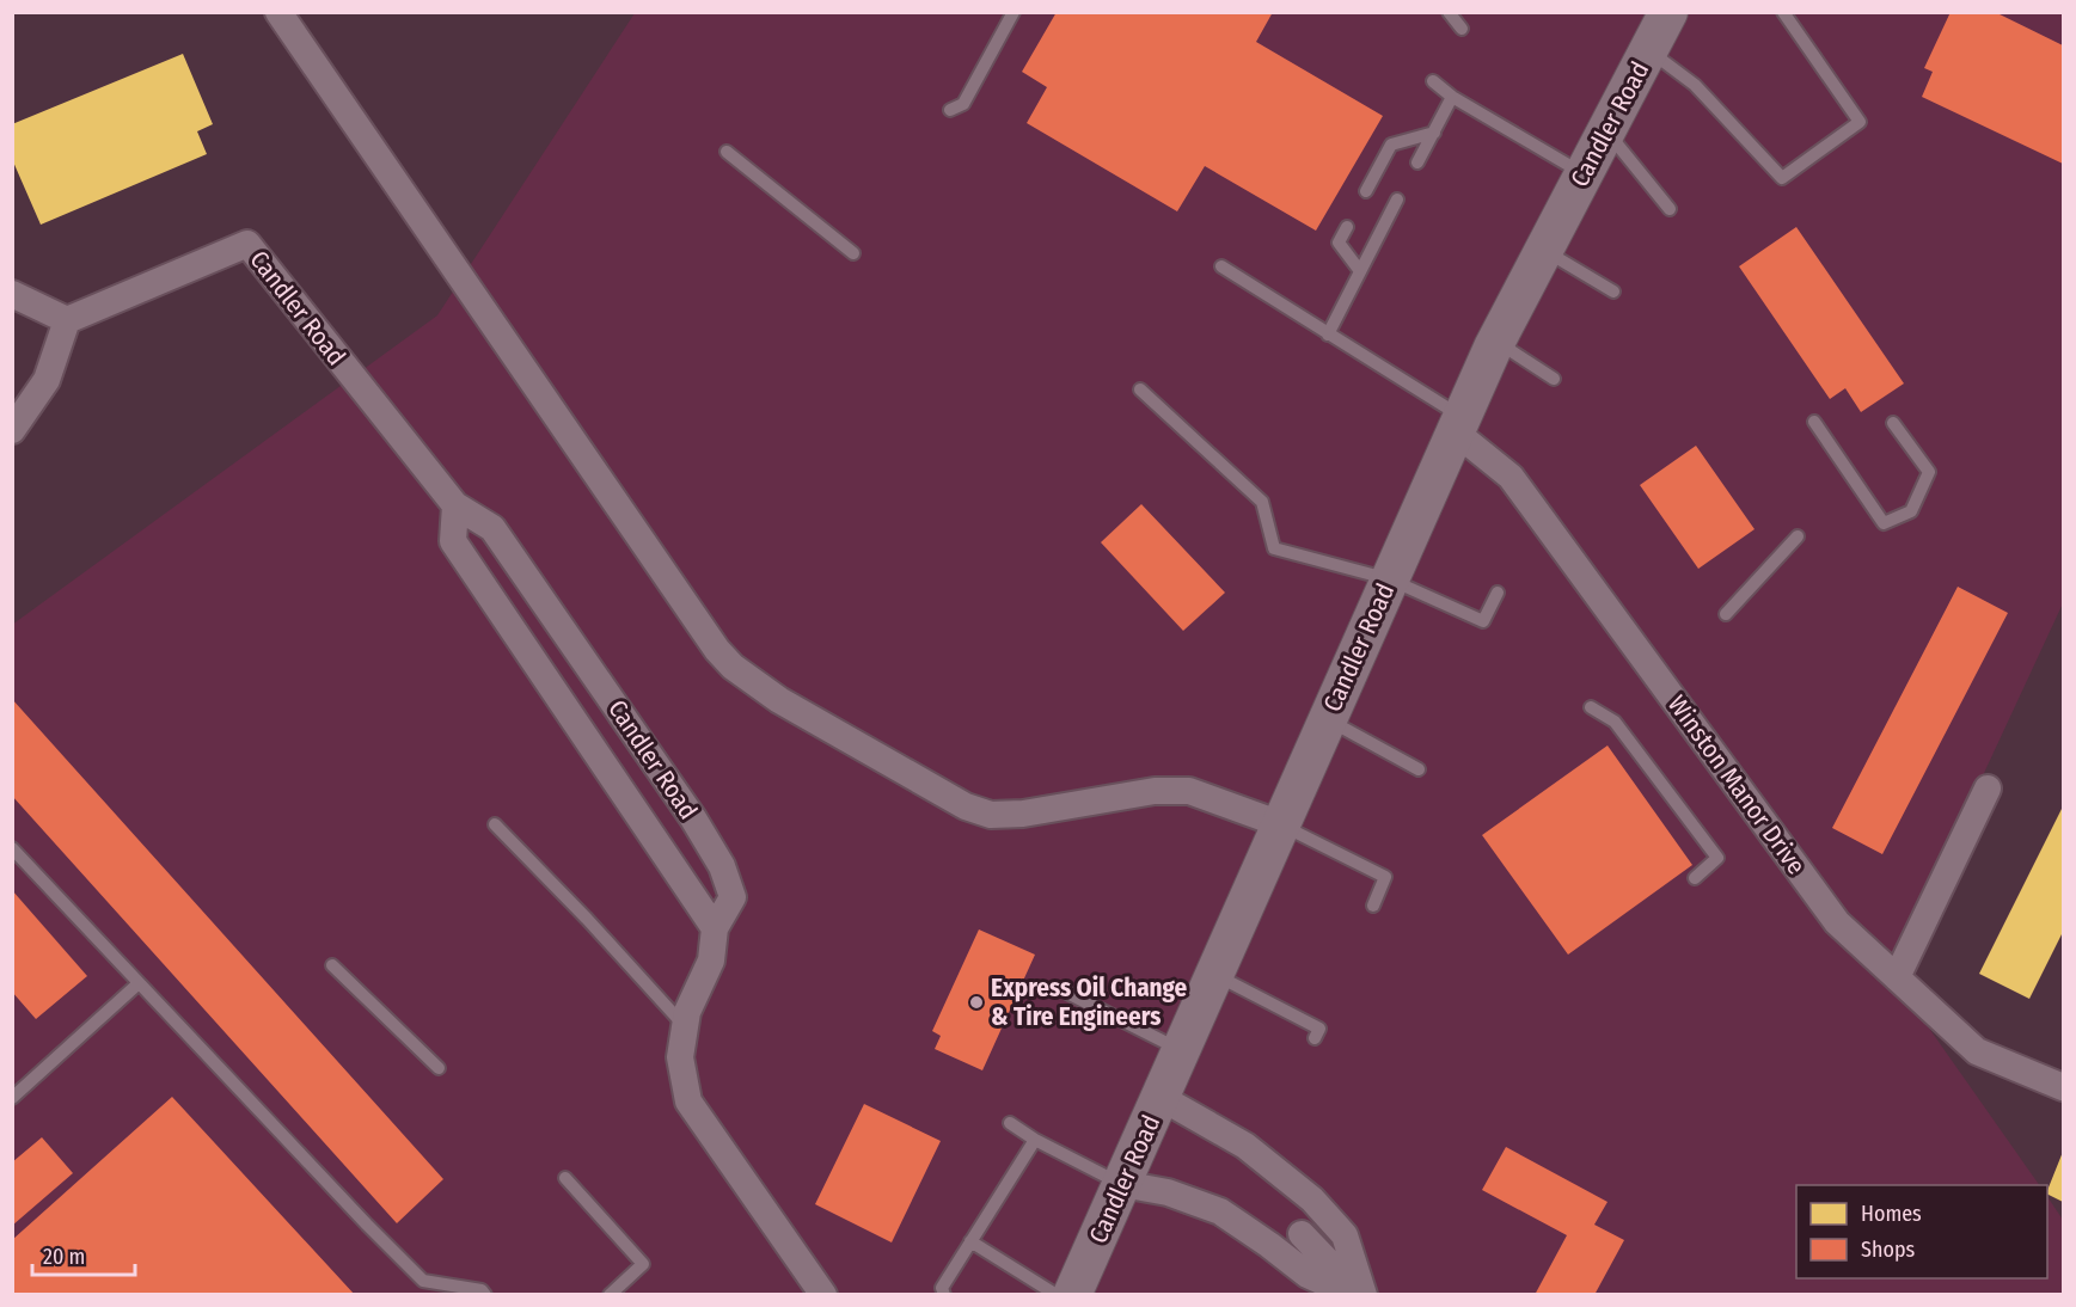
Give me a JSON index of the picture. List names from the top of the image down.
{
  "streets": {
    "main road": ["Candler Road"],
    "street": ["Winston Manor Drive"]
  },
  "crossings": [
    ["Candler Road", "Winston Manor Drive"]
  ],
  "places": ["Express Oil Change & Tire Engineers"],
  "legend": ["Homes", "Shops"],
  "scale_bar": "20 m"
}
